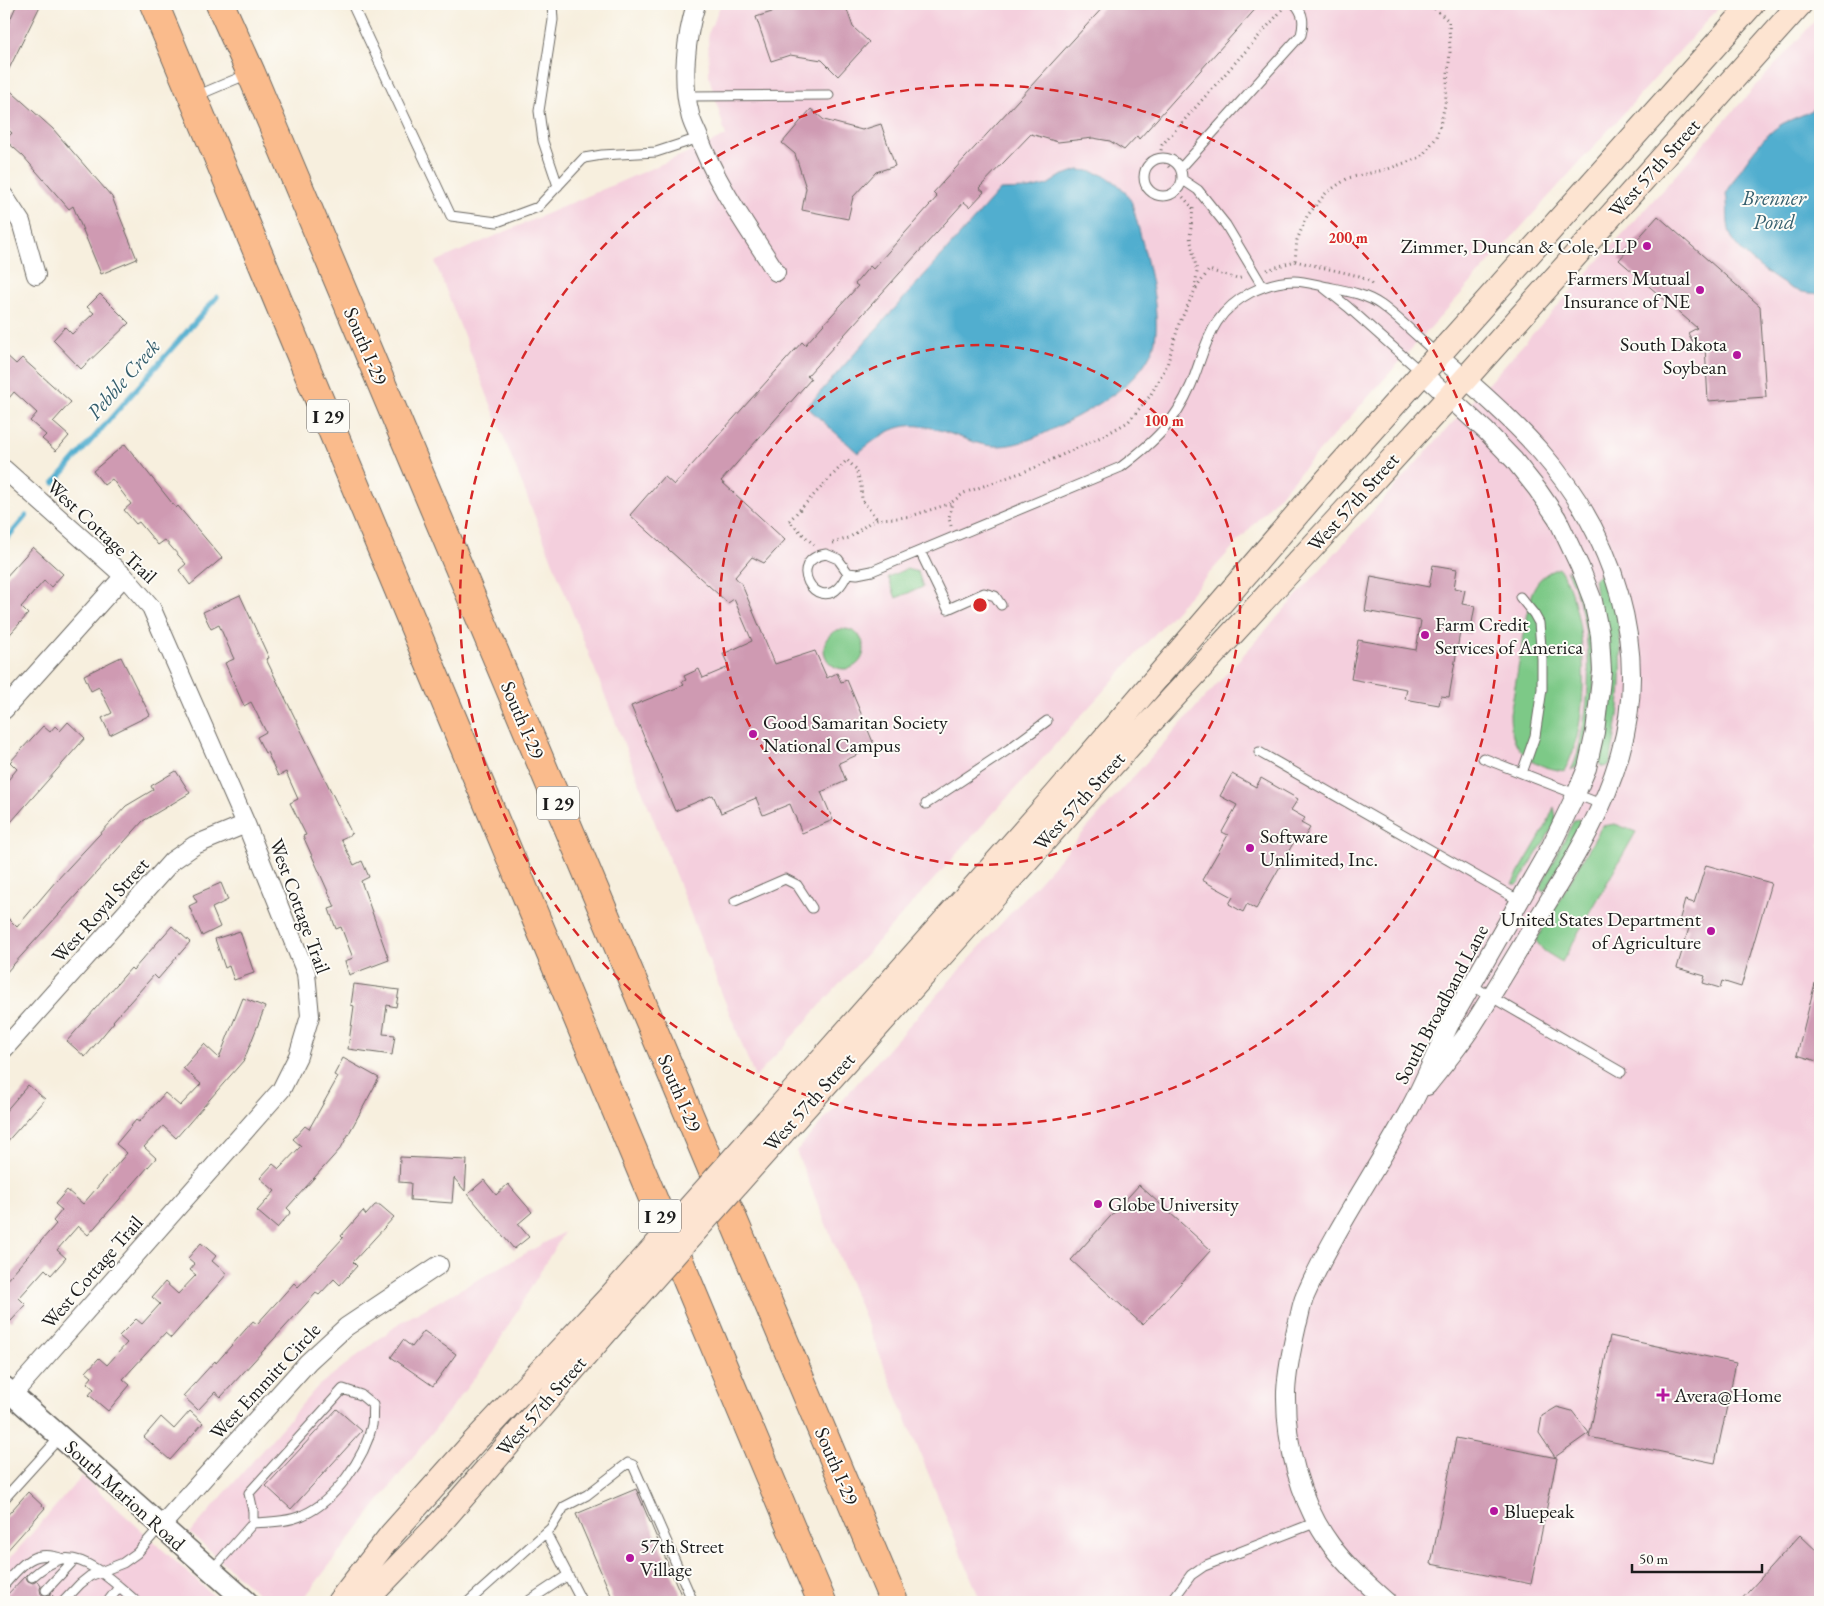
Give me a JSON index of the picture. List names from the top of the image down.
{
  "streets": {
    "highway": ["South I-29", "I 29"],
    "main road": ["West 57th Street"],
    "street": [
      "West Cottage Trail",
      "West Royal Street",
      "South Broadband Lane",
      "West Emmitt Circle",
      "South Marion Road"
    ]
  },
  "crossings": [
    ["West 57th Street", "South Broadband Lane"],
    ["West Cottage Trail", "West Royal Street"],
    ["West Cottage Trail", "South Marion Road"],
    ["West Emmitt Circle", "South Marion Road"]
  ],
  "water": ["Brenner Pond", "Pebble Creek"],
  "places": {
    "other": [
      "Zimmer, Duncan & Cole, LLP",
      "Farmers Mutual Insurance of NE",
      "South Dakota Soybean",
      "Farm Credit Services of America",
      "Good Samaritan Society National Campus",
      "Software Unlimited, Inc.",
      "United States Department of Agriculture",
      "Globe University",
      "Bluepeak",
      "57th Street Village"
    ],
    "health": ["Avera@Home"]
  },
  "scale_bar": "50 m",
  "rings": ["200 m", "100 m"]
}
